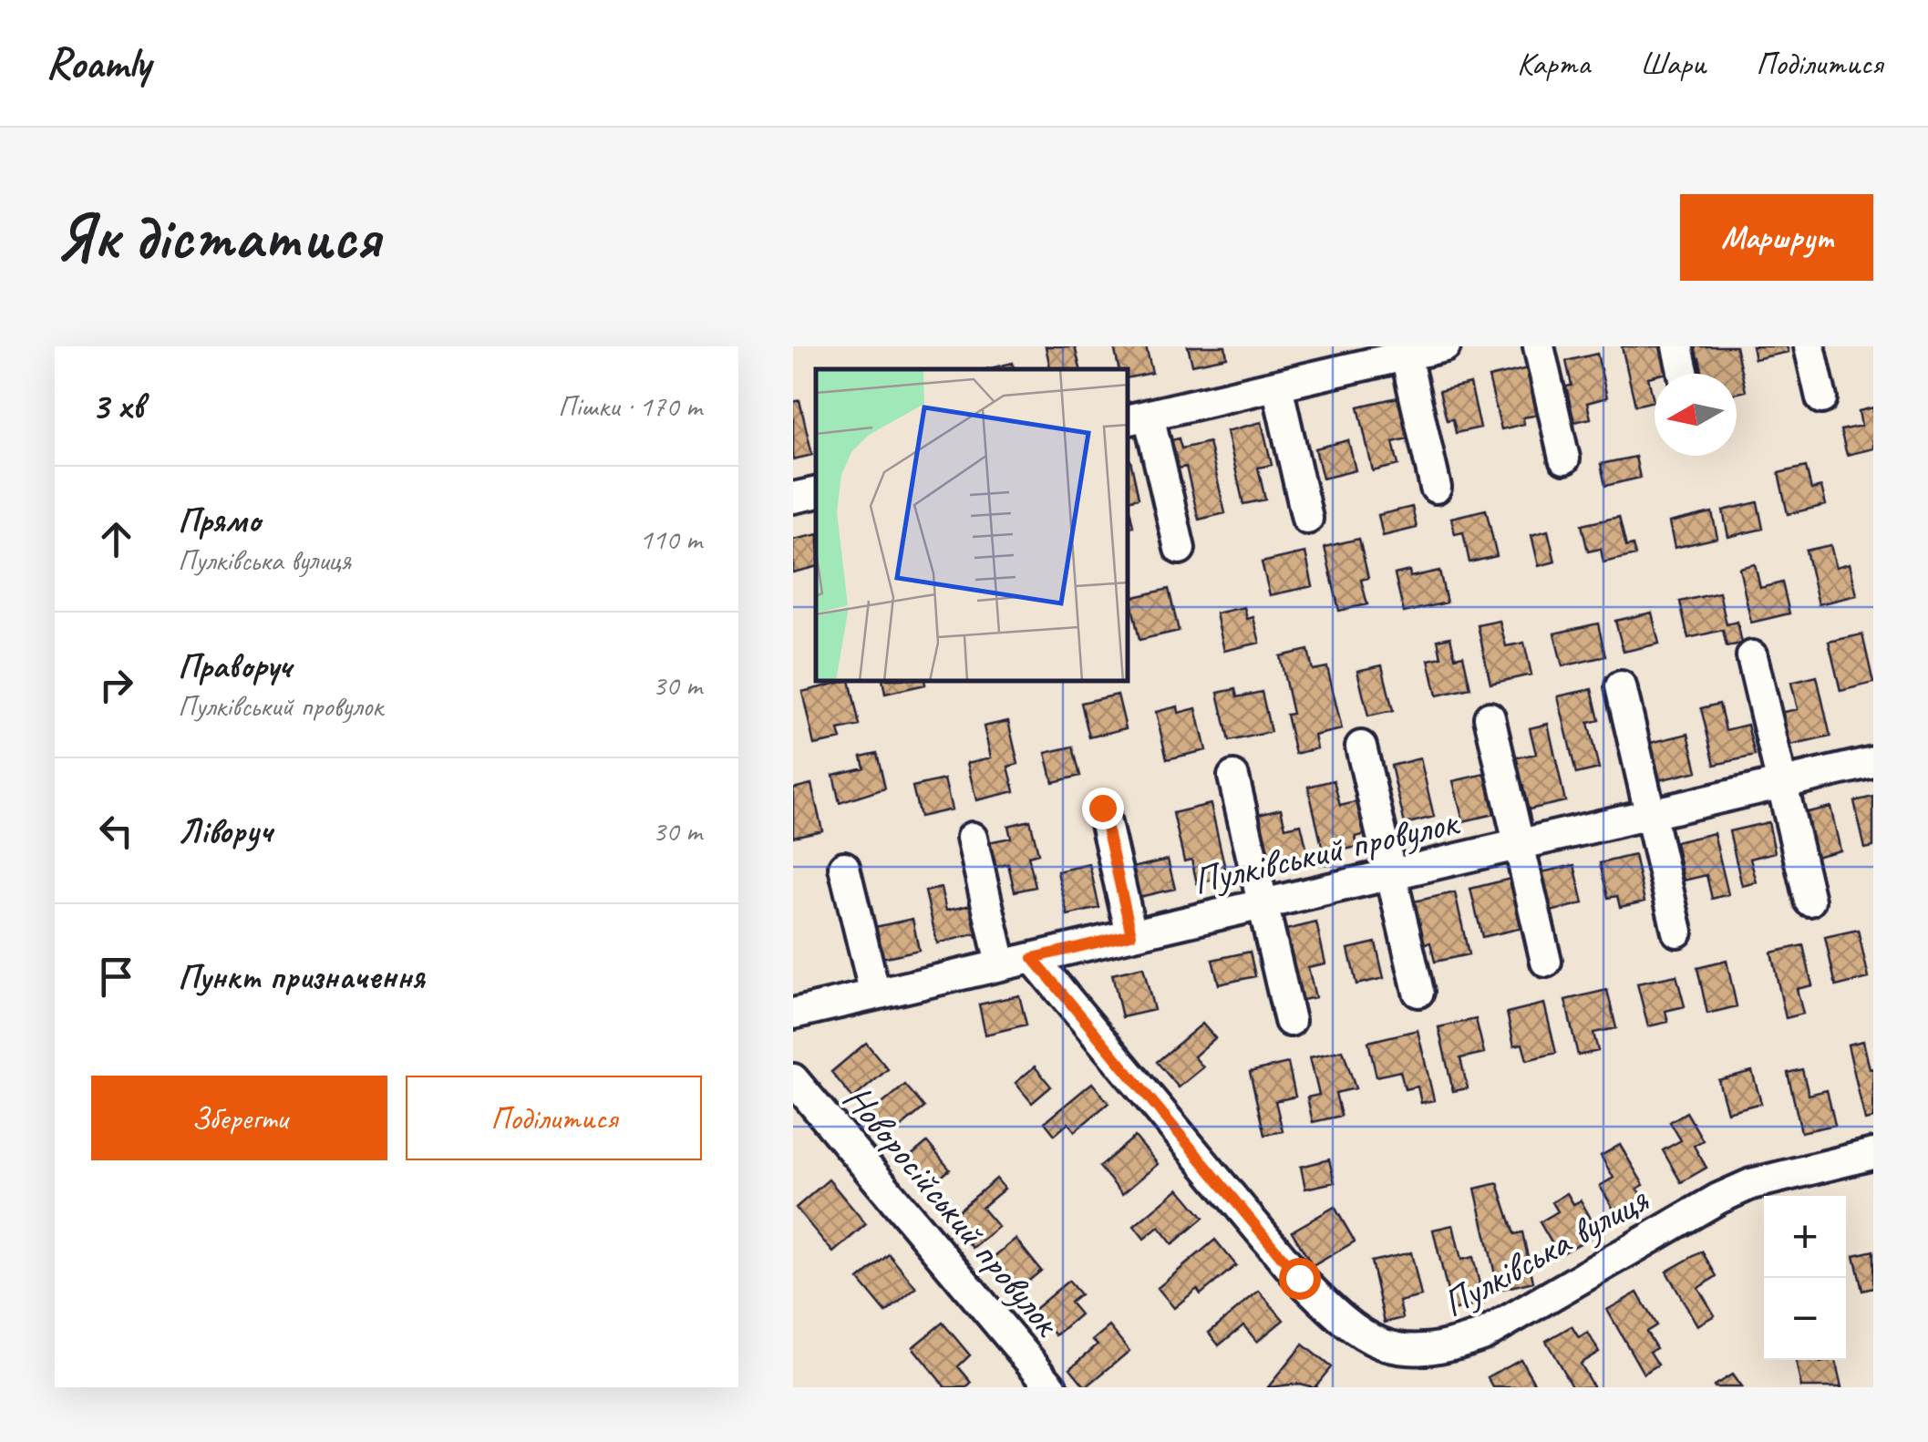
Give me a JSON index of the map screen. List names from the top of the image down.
{
  "streets": {
    "street": ["Пулківський провулок", "Новоросійський провулок", "Пулківська вулиця"]
  },
  "crossings": [
    ["Пулківський провулок", "Пулківська вулиця"]
  ],
  "north": "left",
  "page": {
    "header": "Roamly",
    "nav": ["Карта", "Шари", "Поділитися"],
    "buttons": [
      "Маршрут",
      ["Зберегти", "Поділитися"]
    ],
    "title": "Як дістатися",
    "heading": ["3 хв", "Пішки · 170 m"],
    "list": [
      ["Прямо", "Пулківська вулиця", "110 m"],
      ["Праворуч", "Пулківський провулок", "30 m"],
      ["Ліворуч", "30 m"],
      "Пункт призначення"
    ],
    "map_buttons": ["+", "−"]
  }
}
